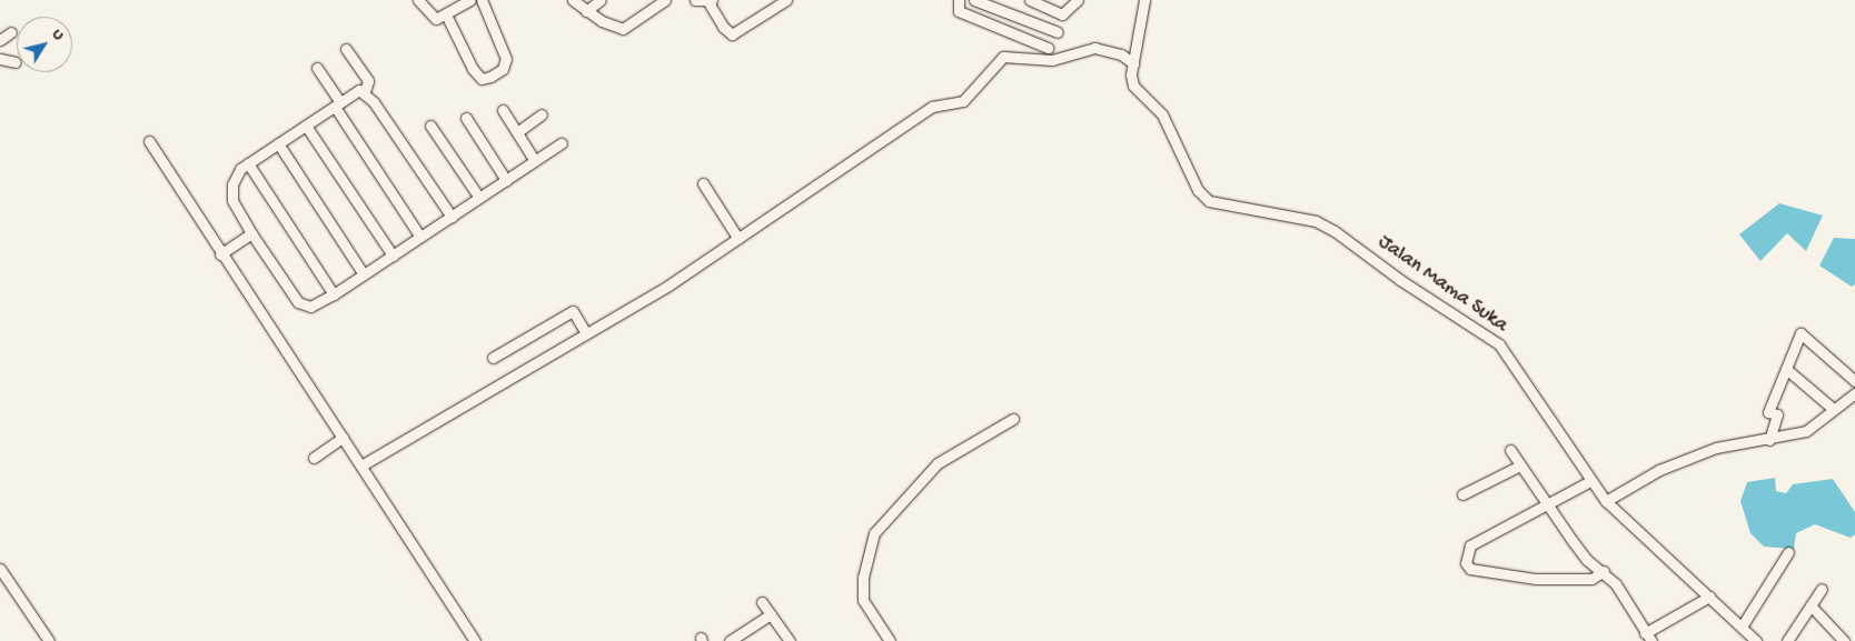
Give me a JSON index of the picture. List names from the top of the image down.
{
  "streets": {
    "street": ["Jalan Mama Suka"]
  },
  "north": "top right"
}
